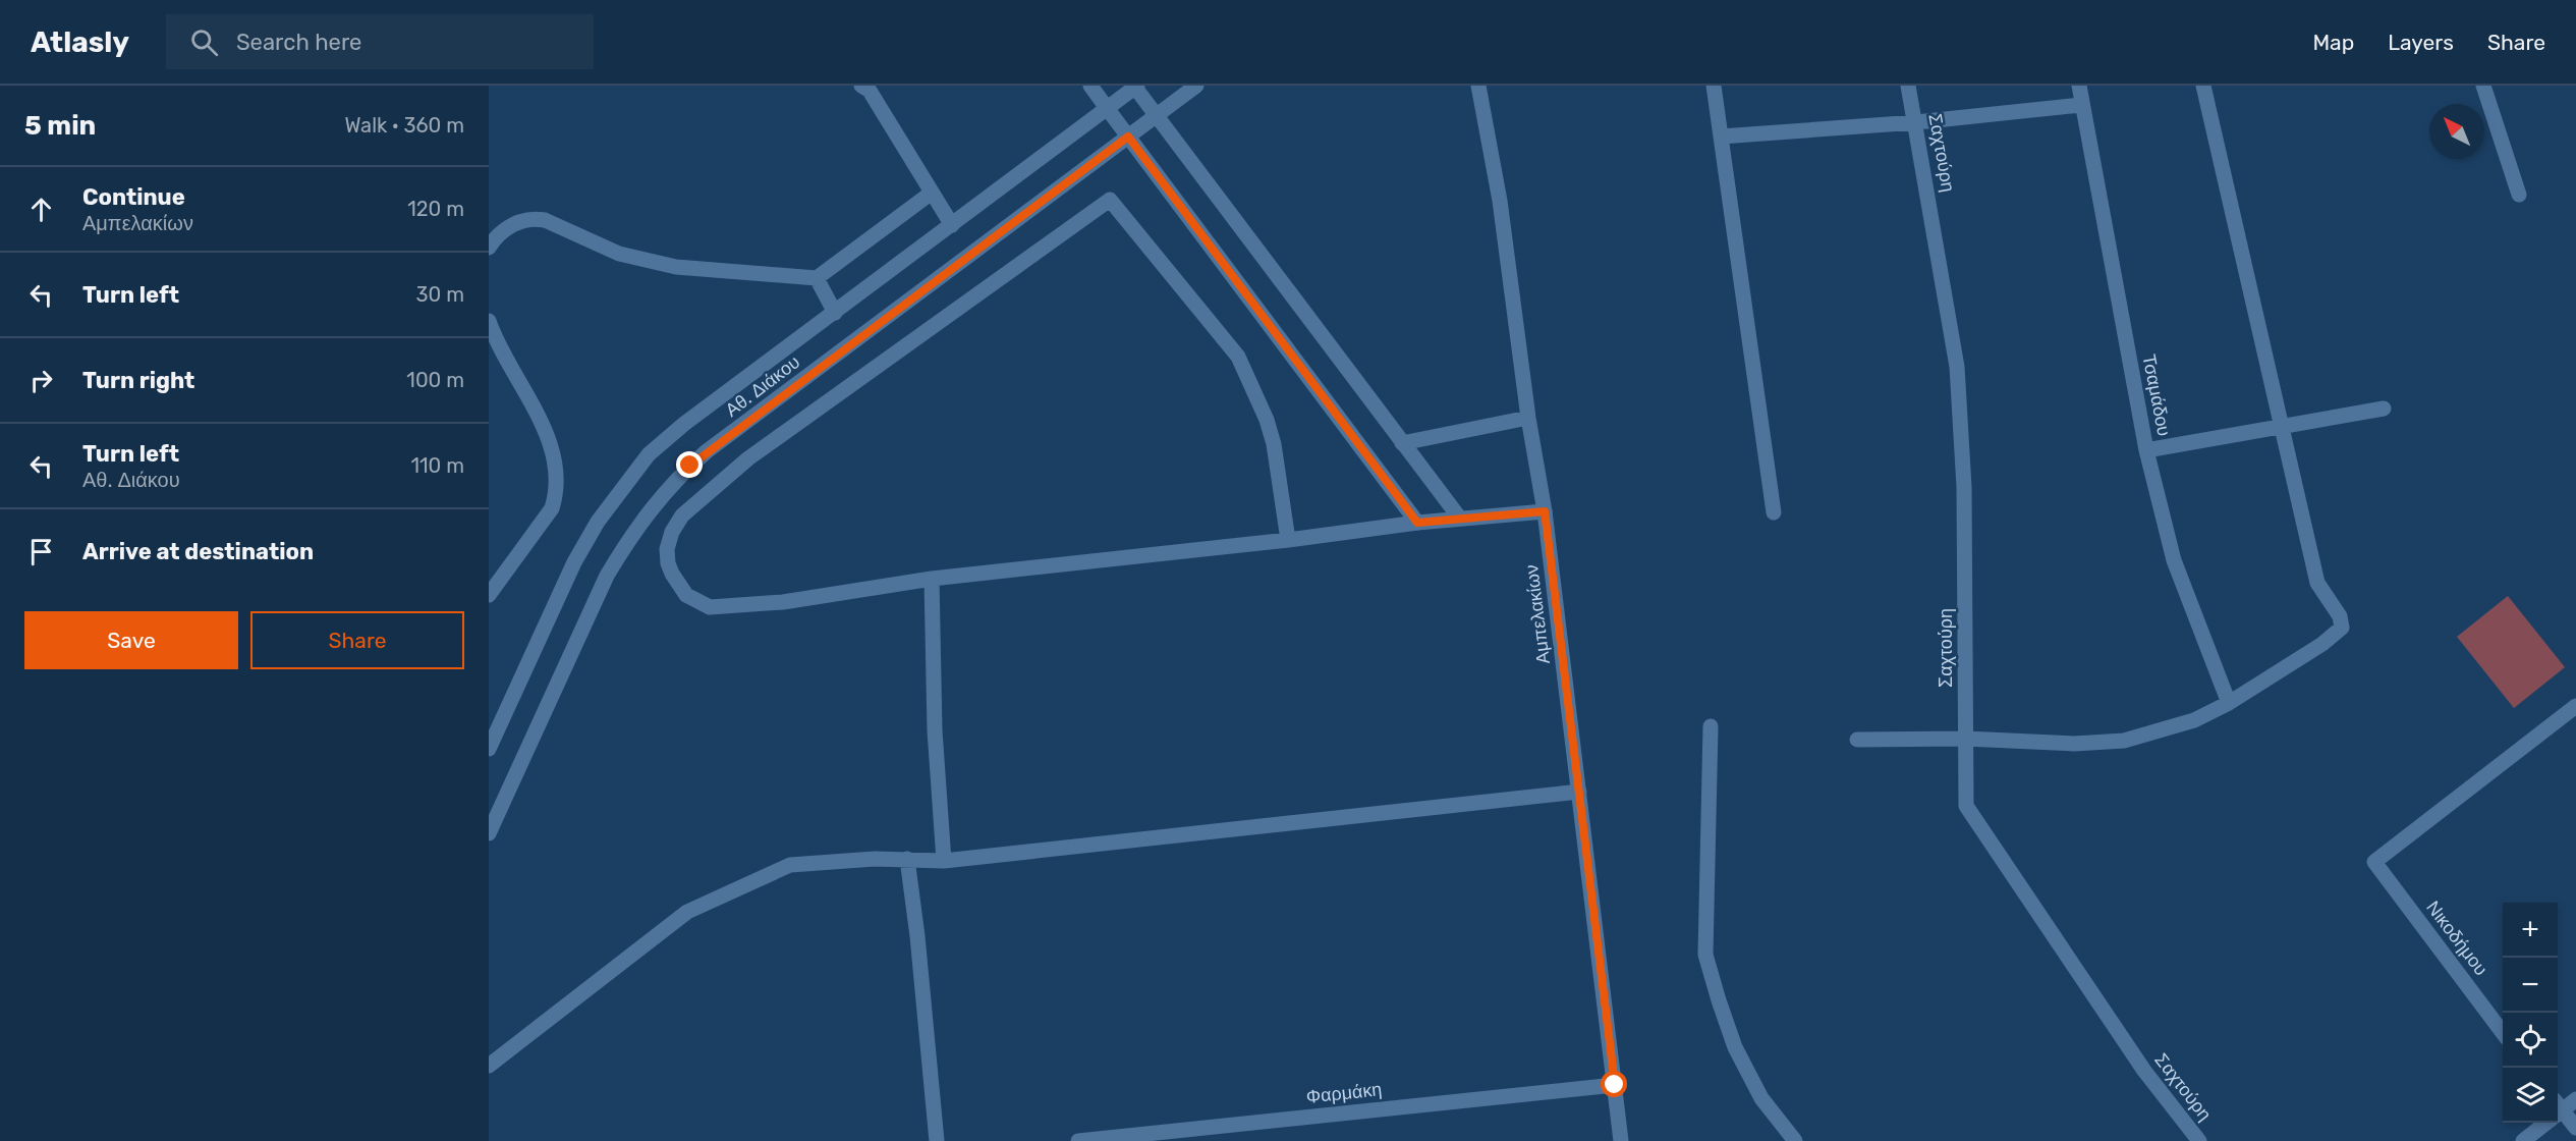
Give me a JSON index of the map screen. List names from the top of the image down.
{
  "streets": {
    "street": [
      "Σαχτούρη",
      "Αθ. Διάκου",
      "Τσαμάδου",
      "Αμπελακίων",
      "Νικοδήμου",
      "Φαρμάκη"
    ]
  },
  "crossings": [
    ["Αμπελακίων", "Φαρμάκη"]
  ],
  "north": "top left",
  "page": {
    "header": "Atlasly",
    "search": "Search here",
    "nav": ["Map", "Layers", "Share"],
    "heading": ["5 min", "Walk · 360 m"],
    "list": [
      ["Continue", "Αμπελακίων", "120 m"],
      ["Turn left", "30 m"],
      ["Turn right", "100 m"],
      ["Turn left", "Αθ. Διάκου", "110 m"],
      "Arrive at destination"
    ],
    "buttons": ["Save", "Share"],
    "map_buttons": ["+", "−"]
  }
}
